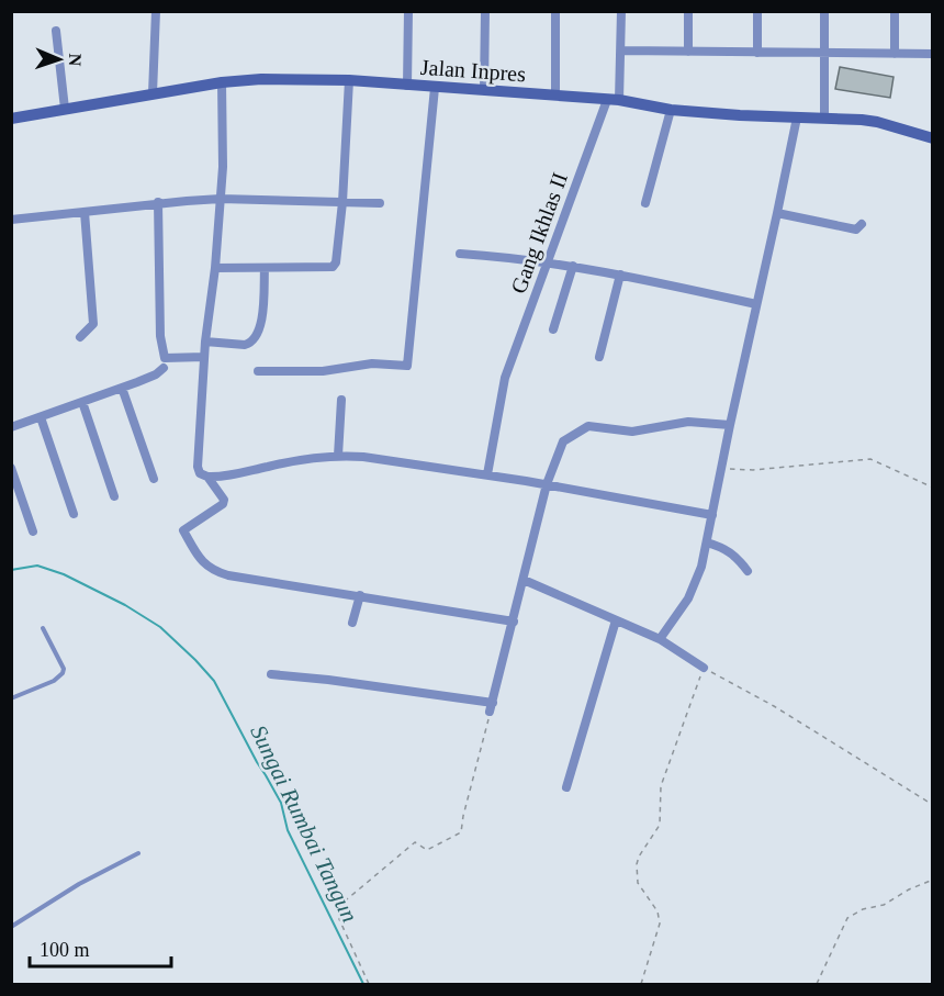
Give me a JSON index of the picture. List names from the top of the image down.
{
  "streets": {
    "main road": ["Jalan Inpres"],
    "street": ["Gang Ikhlas II"]
  },
  "crossings": [
    ["Jalan Inpres", "Gang Ikhlas II"]
  ],
  "water": ["Sungai Rumbai Tangun"],
  "scale_bar": "100 m",
  "north": "right"
}
